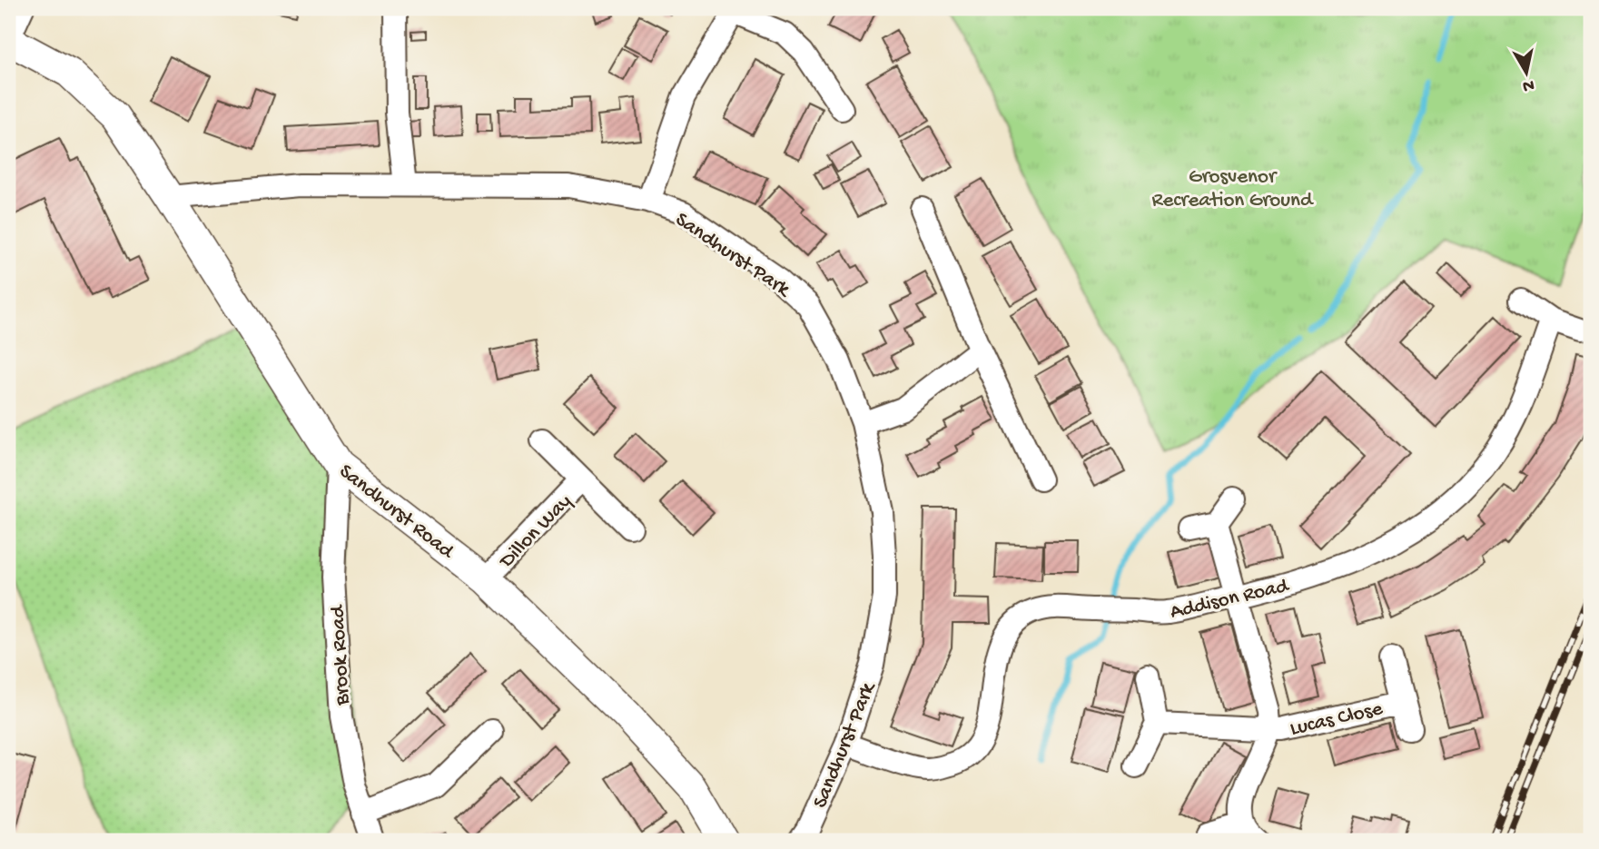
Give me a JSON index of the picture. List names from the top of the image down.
{
  "streets": {
    "street": [
      "Sandhurst Park",
      "Sandhurst Road",
      "Dillon Way",
      "Addison Road",
      "Brook Road",
      "Lucas Close"
    ]
  },
  "crossings": [
    ["Sandhurst Park", "Sandhurst Road"],
    ["Sandhurst Park", "Addison Road"],
    ["Sandhurst Road", "Dillon Way"],
    ["Sandhurst Road", "Brook Road"]
  ],
  "parks": ["Grosvenor Recreation Ground"],
  "north": "bottom"
}
